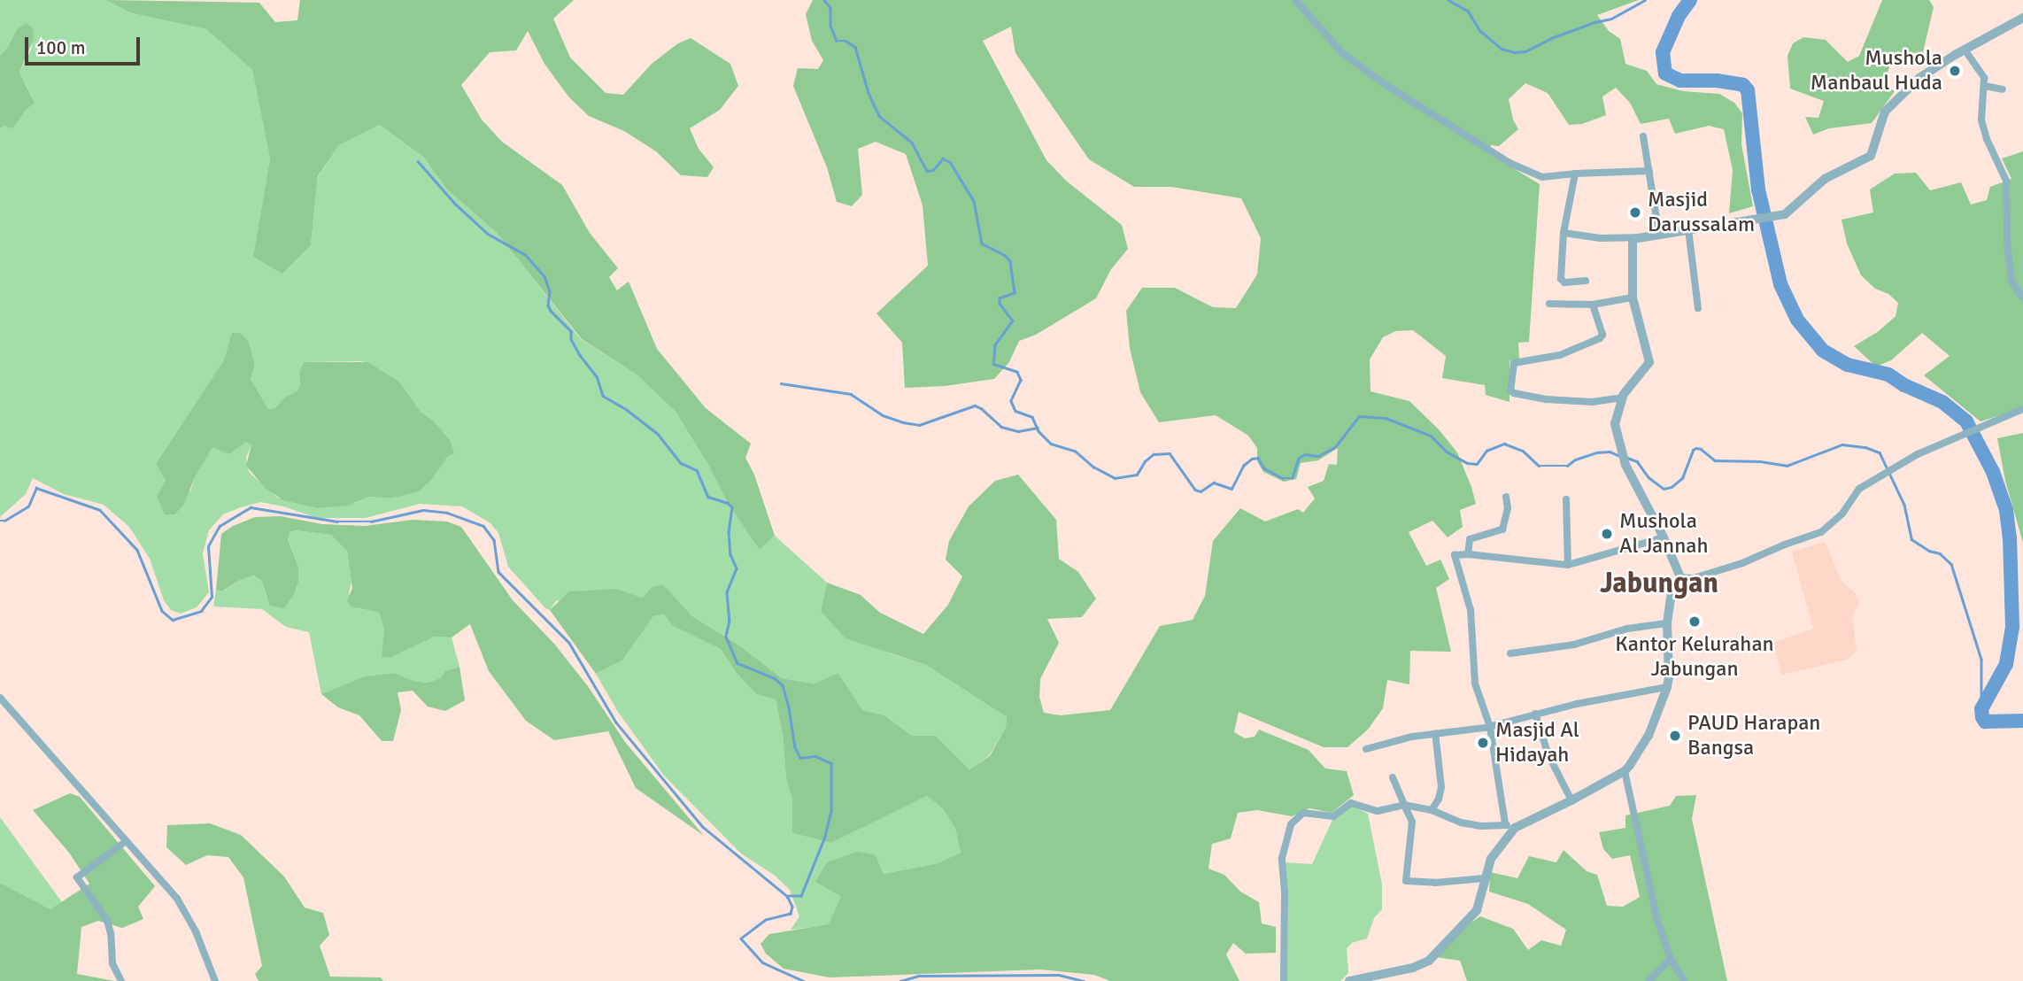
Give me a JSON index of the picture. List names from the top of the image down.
{
  "districts": ["Jabungan"],
  "places": [
    "Mushola Manbaul Huda",
    "Masjid Darussalam",
    "Mushola Al Jannah",
    "Kantor Kelurahan Jabungan",
    "PAUD Harapan Bangsa",
    "Masjid Al Hidayah"
  ],
  "scale_bar": "100 m"
}
